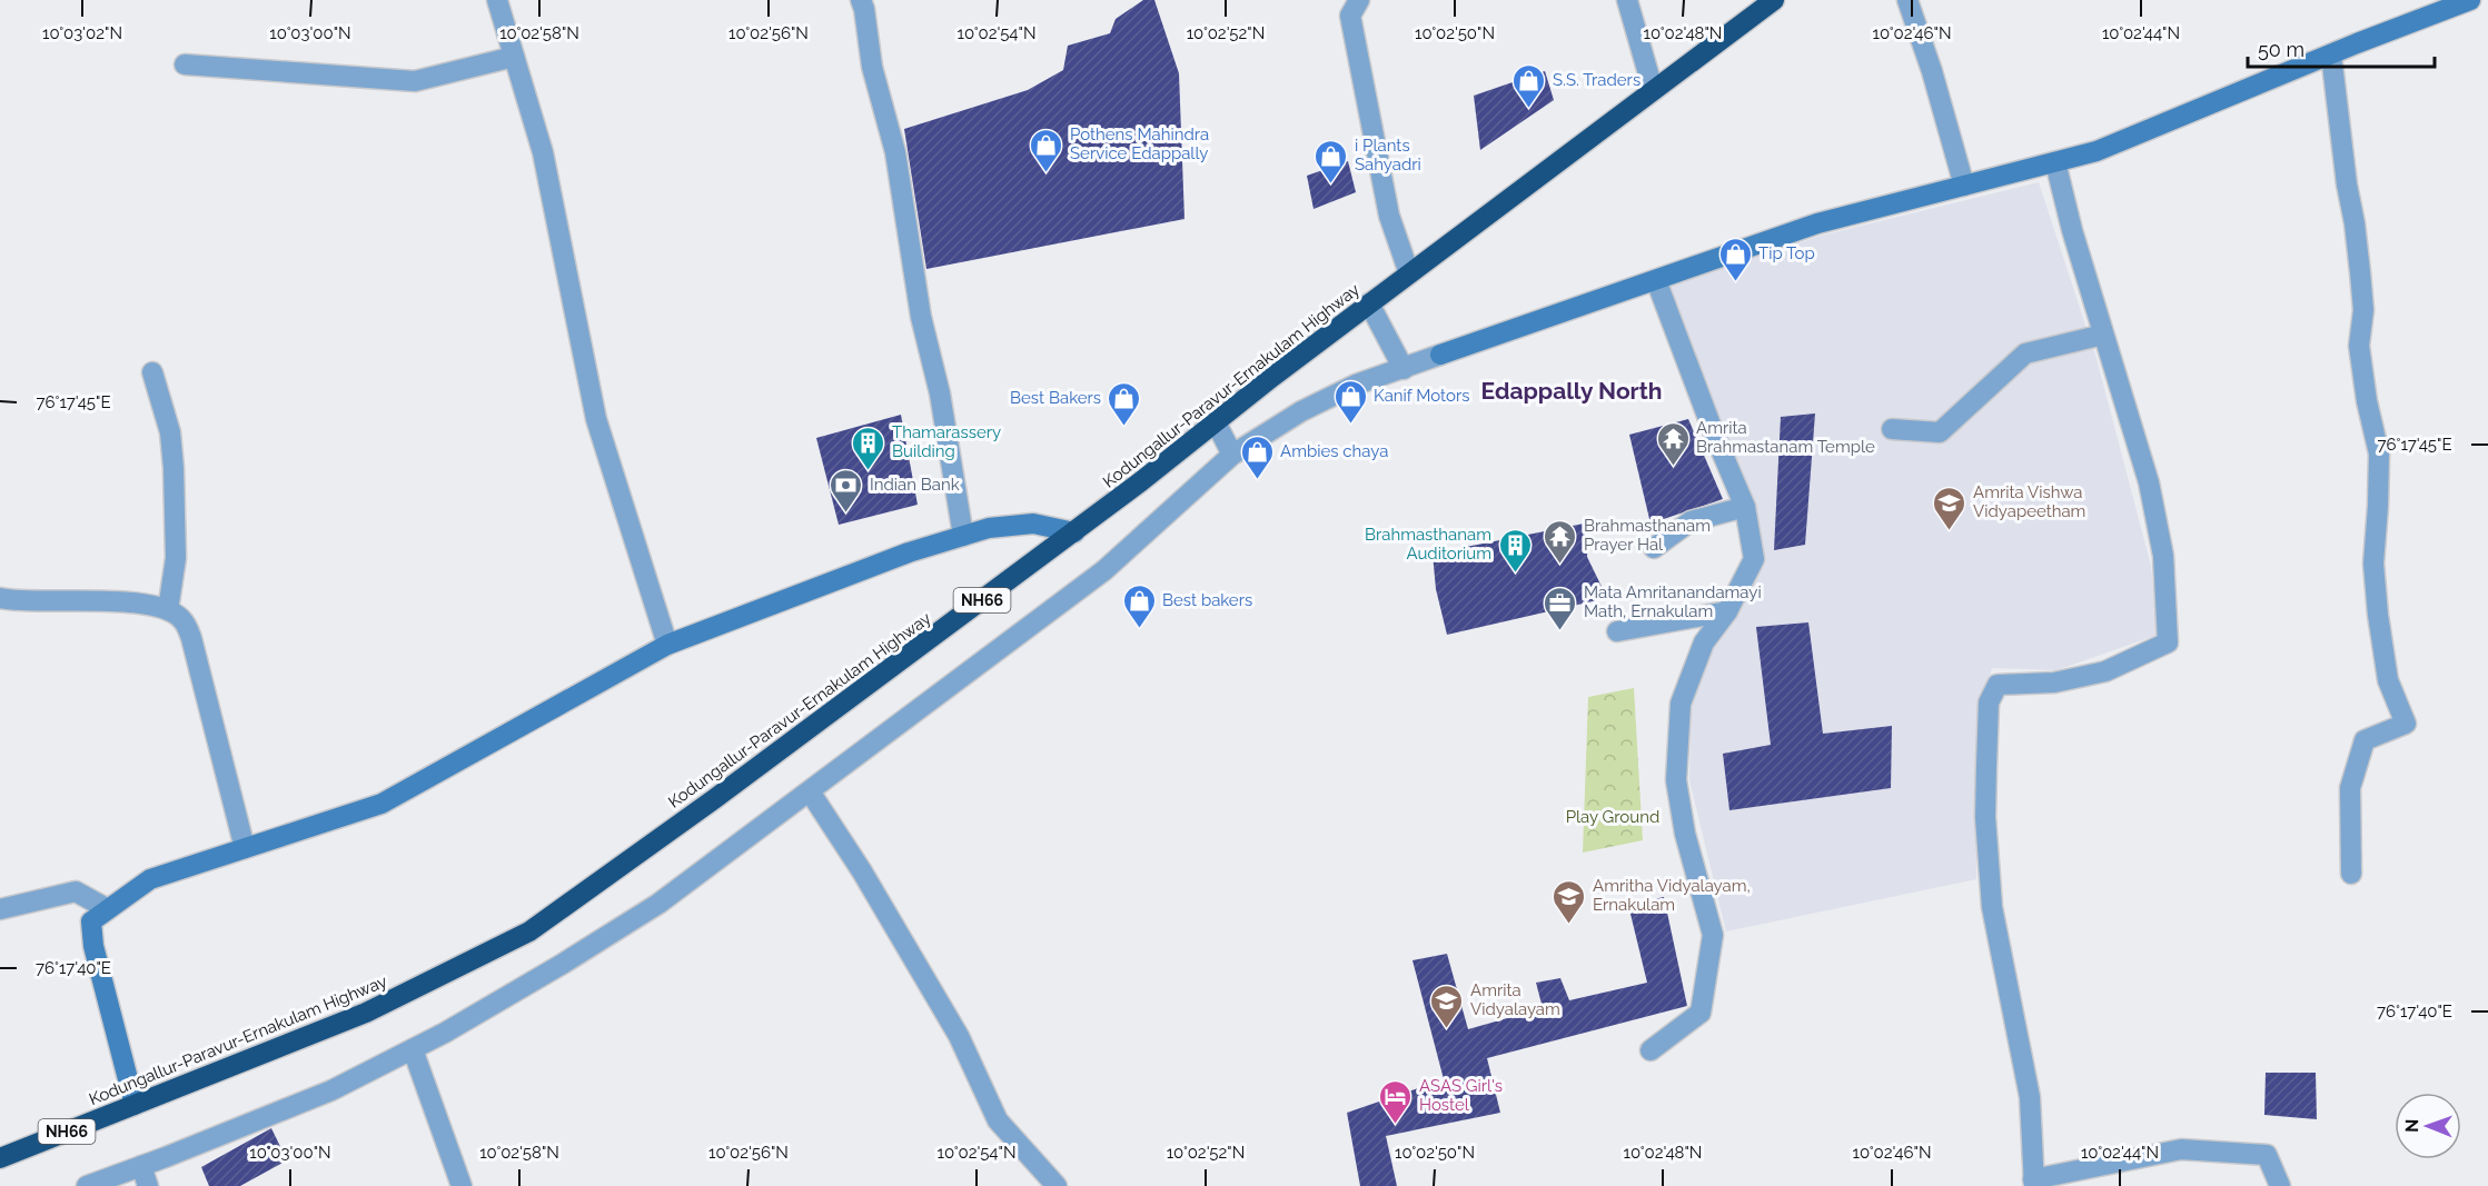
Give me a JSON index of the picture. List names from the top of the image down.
{
  "streets": {
    "highway": ["Kodungallur-Paravur-Ernakulam Highway", "NH66"]
  },
  "districts": ["Edappally North"],
  "parks": ["Play Ground"],
  "places": {
    "shop": [
      "S.S. Traders",
      "Pothens Mahindra Service Edappally",
      "i Plants Sahyadri",
      "Tip Top",
      "Kanif Motors",
      "Best Bakers",
      "Ambies chaya",
      "Best bakers"
    ],
    "temple": ["Amrita Brahmastanam Temple", "Brahmasthanam Prayer Hal"],
    "building": ["Thamarassery Building", "Brahmasthanam Auditorium"],
    "bank": ["Indian Bank"],
    "school or university": ["Amrita Vishwa Vidyapeetham", "Amritha Vidyalayam, Ernakulam", "Amrita Vidyalayam"],
    "office": ["Mata Amritanandamayi Math, Ernakulam"],
    "hotel": ["ASAS Girl's Hostel"]
  },
  "scale_bar": "50 m",
  "north": "left",
  "coordinates": [
    "10°03'02\"N",
    "10°03'00\"N",
    "10°02'58\"N",
    "10°02'56\"N",
    "10°02'54\"N",
    "10°02'52\"N",
    "10°02'50\"N",
    "10°02'48\"N",
    "10°02'46\"N",
    "10°02'44\"N",
    "76°17'45\"E",
    "76°17'40\"E"
  ]
}
